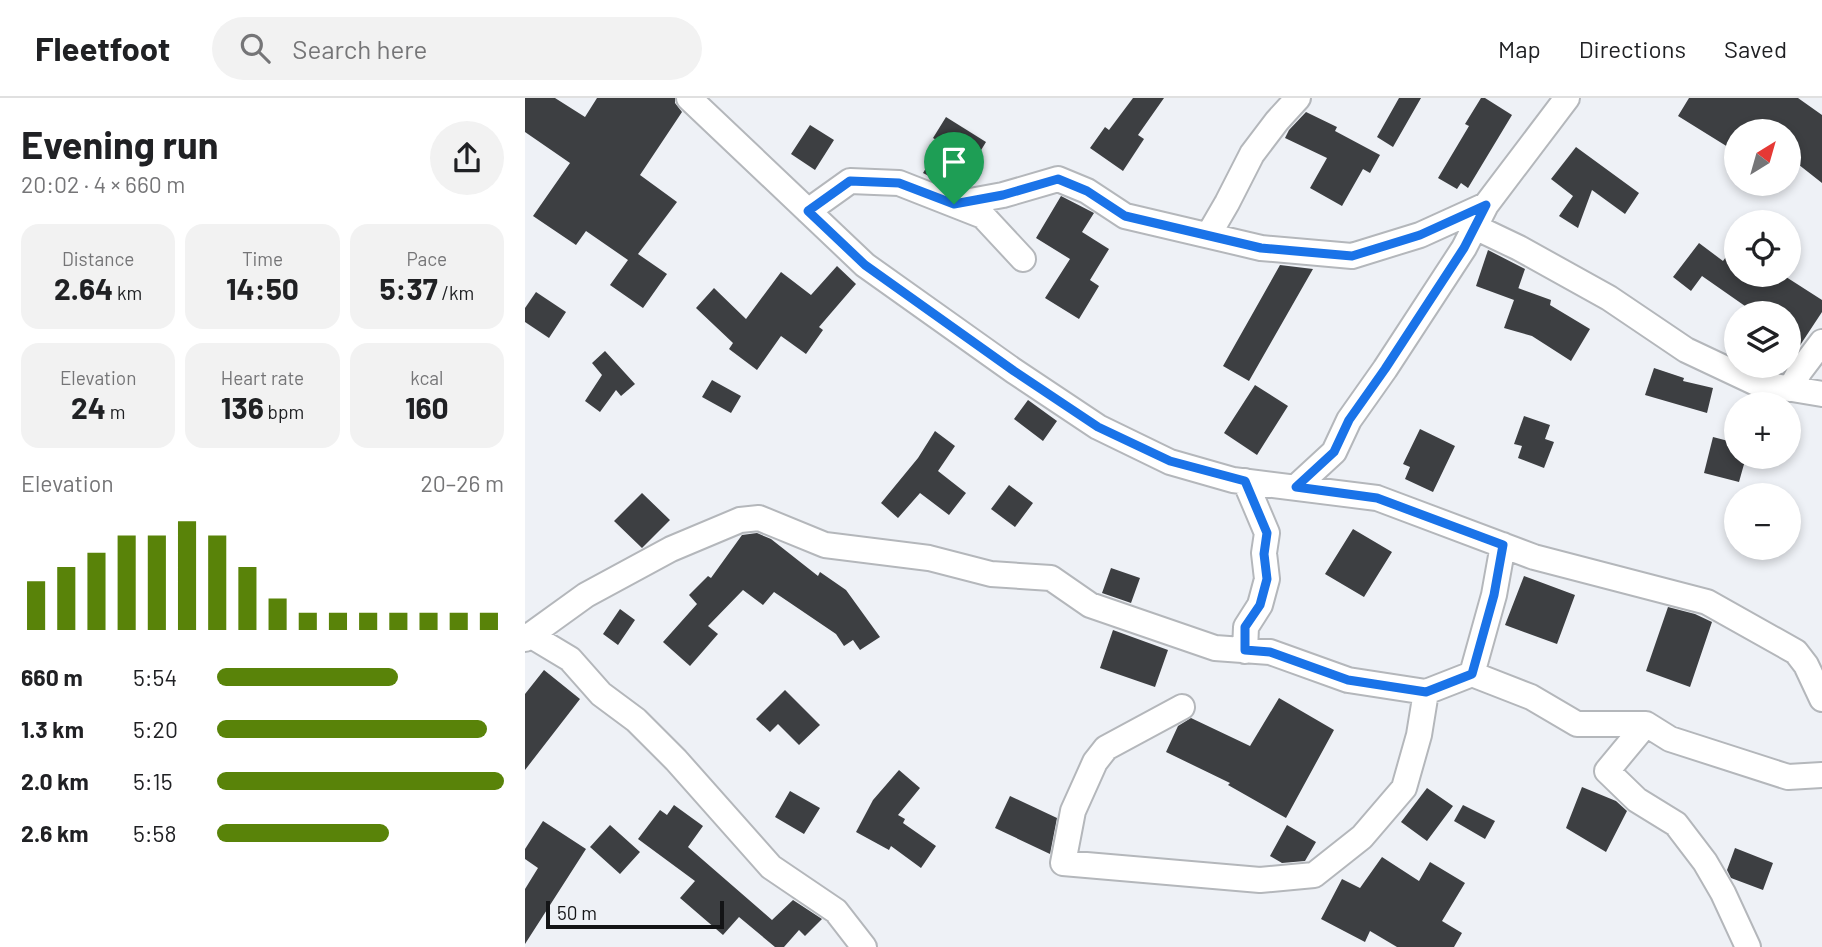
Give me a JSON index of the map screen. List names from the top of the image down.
{
  "scale_bar": "50 m",
  "north": "top right",
  "page": {
    "header": "Fleetfoot",
    "search": "Search here",
    "nav": ["Map", "Directions", "Saved"],
    "heading": ["Evening run", "20:02 · 4 × 660 m"],
    "map_buttons": ["+", "−"],
    "stats": [
      ["Distance", "2.64 km"],
      ["Time", "14:50"],
      ["Pace", "5:37 /km"],
      ["Elevation", "24 m"],
      ["Heart rate", "136 bpm"],
      ["kcal", "160"]
    ],
    "chart": ["Elevation", "20–26 m"],
    "list": [
      {
        "name": "660 m",
        "note": "5:54"
      },
      {
        "name": "1.3 km",
        "note": "5:20"
      },
      {
        "name": "2.0 km",
        "note": "5:15"
      },
      {
        "name": "2.6 km",
        "note": "5:58"
      }
    ],
    "scale": "50 m"
  }
}
